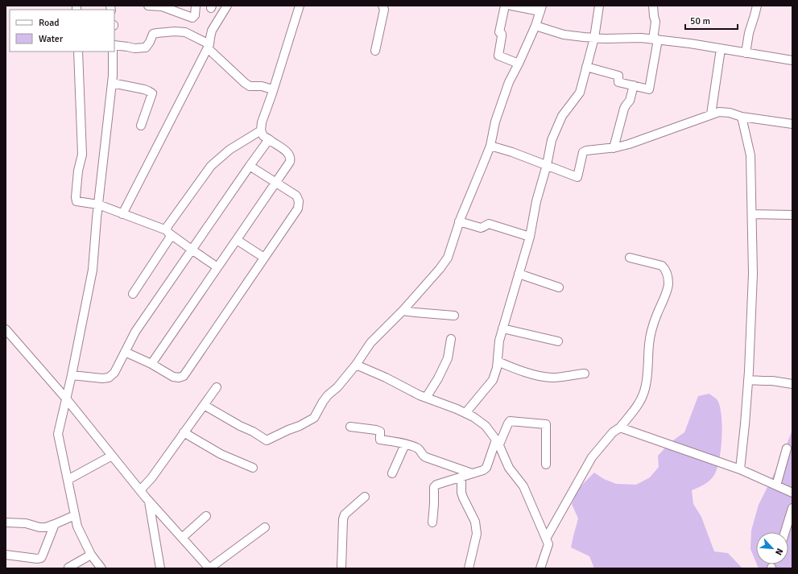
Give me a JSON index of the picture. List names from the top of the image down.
{
  "legend": ["Road", "Water"],
  "scale_bar": "50 m",
  "north": "bottom right"
}
